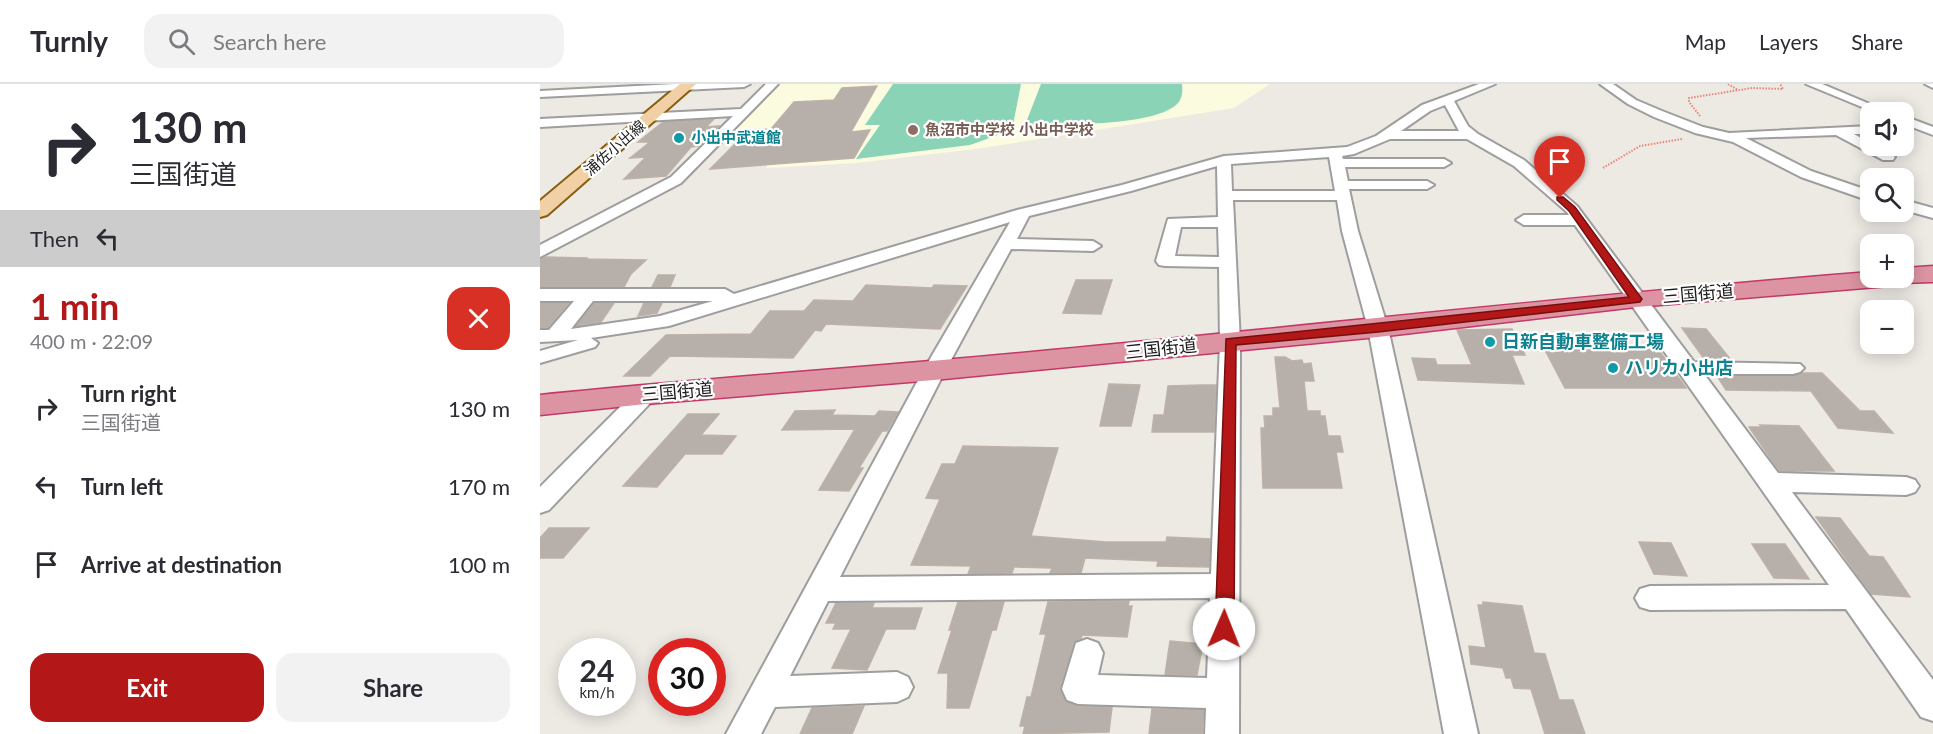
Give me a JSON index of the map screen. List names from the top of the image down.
{
  "streets": {
    "highway": ["三国街道"],
    "main road": ["浦佐小出線"]
  },
  "places": [
    "魚沼市中学校 小出中学校",
    "小出中武道館",
    "日新自動車整備工場",
    "ハリカ小出店"
  ],
  "page": {
    "header": "Turnly",
    "search": "Search here",
    "nav": ["Map", "Layers", "Share"],
    "turn": ["130 m", "三国街道"],
    "map_buttons": ["+", "−"],
    "then": "Then",
    "heading": ["1 min", "400 m · 22:09"],
    "list": [
      {
        "name": "Turn right",
        "note": "三国街道",
        "value": "130 m"
      },
      {
        "name": "Turn left",
        "value": "170 m"
      },
      {
        "name": "Arrive at destination",
        "value": "100 m"
      }
    ],
    "speed": "24 km/h",
    "limit": "30",
    "buttons": ["Exit", "Share"]
  }
}
